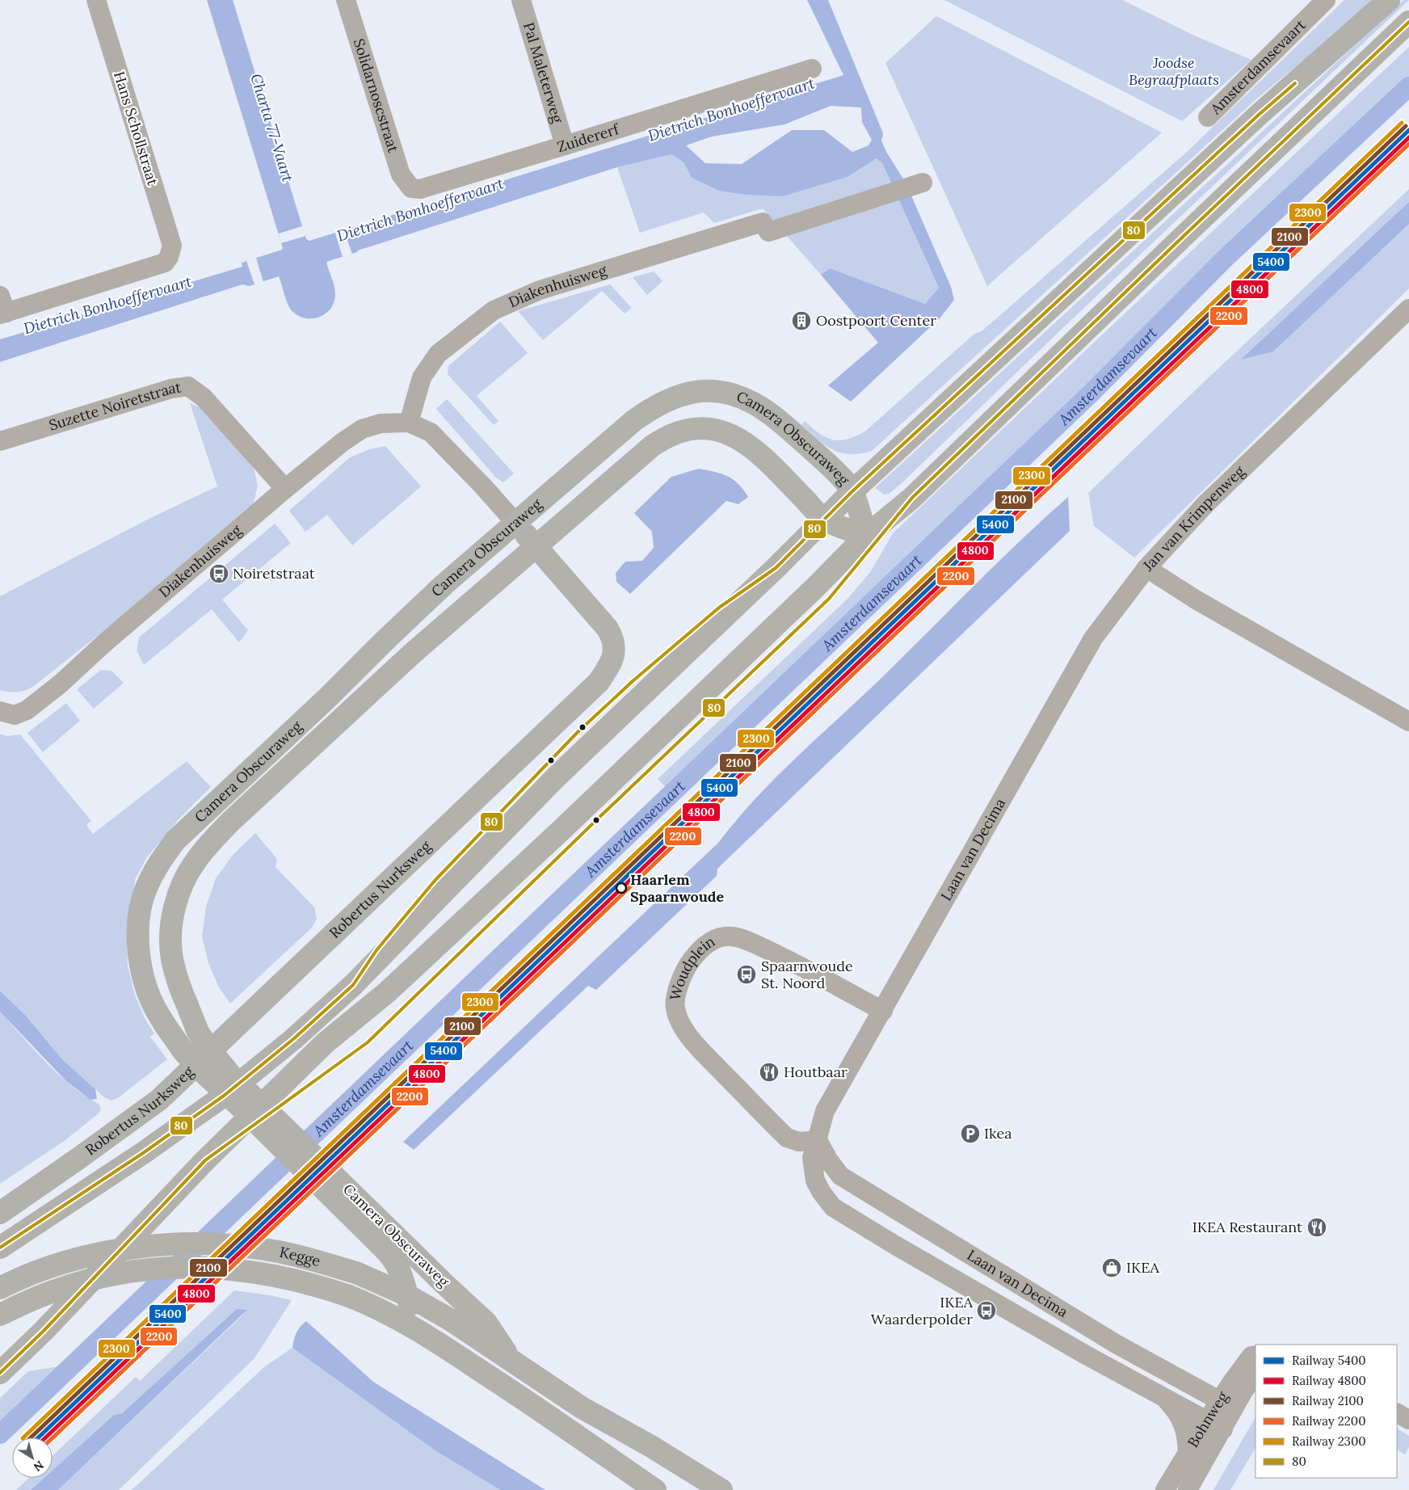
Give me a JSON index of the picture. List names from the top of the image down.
{
  "streets": {
    "main road": ["Camera Obscuraweg", "Robertus Nurksweg", "Kegge"],
    "street": [
      "Amsterdamsevaart",
      "Pal Maleterweg",
      "Solidarnoscstraat",
      "Hans Schollstraat",
      "Zuidererf",
      "Diakenhuisweg",
      "Suzette Noiretstraat",
      "Jan van Krimpenweg",
      "Laan van Decima",
      "Woudplein",
      "Bohnweg"
    ]
  },
  "crossings": [
    ["Pal Maleterweg", "Zuidererf"],
    ["Solidarnoscstraat", "Zuidererf"],
    ["Diakenhuisweg", "Suzette Noiretstraat"],
    ["Diakenhuisweg", "Camera Obscuraweg"],
    ["Diakenhuisweg", "Robertus Nurksweg"],
    ["Camera Obscuraweg", "Robertus Nurksweg"],
    ["Camera Obscuraweg", "Kegge"],
    ["Jan van Krimpenweg", "Laan van Decima"],
    ["Laan van Decima", "Woudplein"],
    ["Laan van Decima", "Bohnweg"]
  ],
  "water": ["Dietrich Bonhoeffervaart", "Charta 77-Vaart", "Amsterdamsevaart"],
  "parks": ["Joodse Begraafplaats"],
  "places": {
    "building": ["Oostpoort Center"],
    "bus stop": ["Noiretstraat", "Spaarnwoude St. Noord", "IKEA Waarderpolder"],
    "other": ["Haarlem Spaarnwoude"],
    "restaurant": ["Houtbaar", "IKEA Restaurant"],
    "parking": ["Ikea"],
    "shop": ["IKEA"]
  },
  "lines": [
    "transit line 80",
    "rail line 2300",
    "rail line 2100",
    "rail line 5400",
    "rail line 4800",
    "rail line 2200"
  ],
  "legend": [
    "Railway 5400",
    "Railway 4800",
    "Railway 2100",
    "Railway 2200",
    "Railway 2300",
    "80"
  ],
  "north": "bottom right"
}
